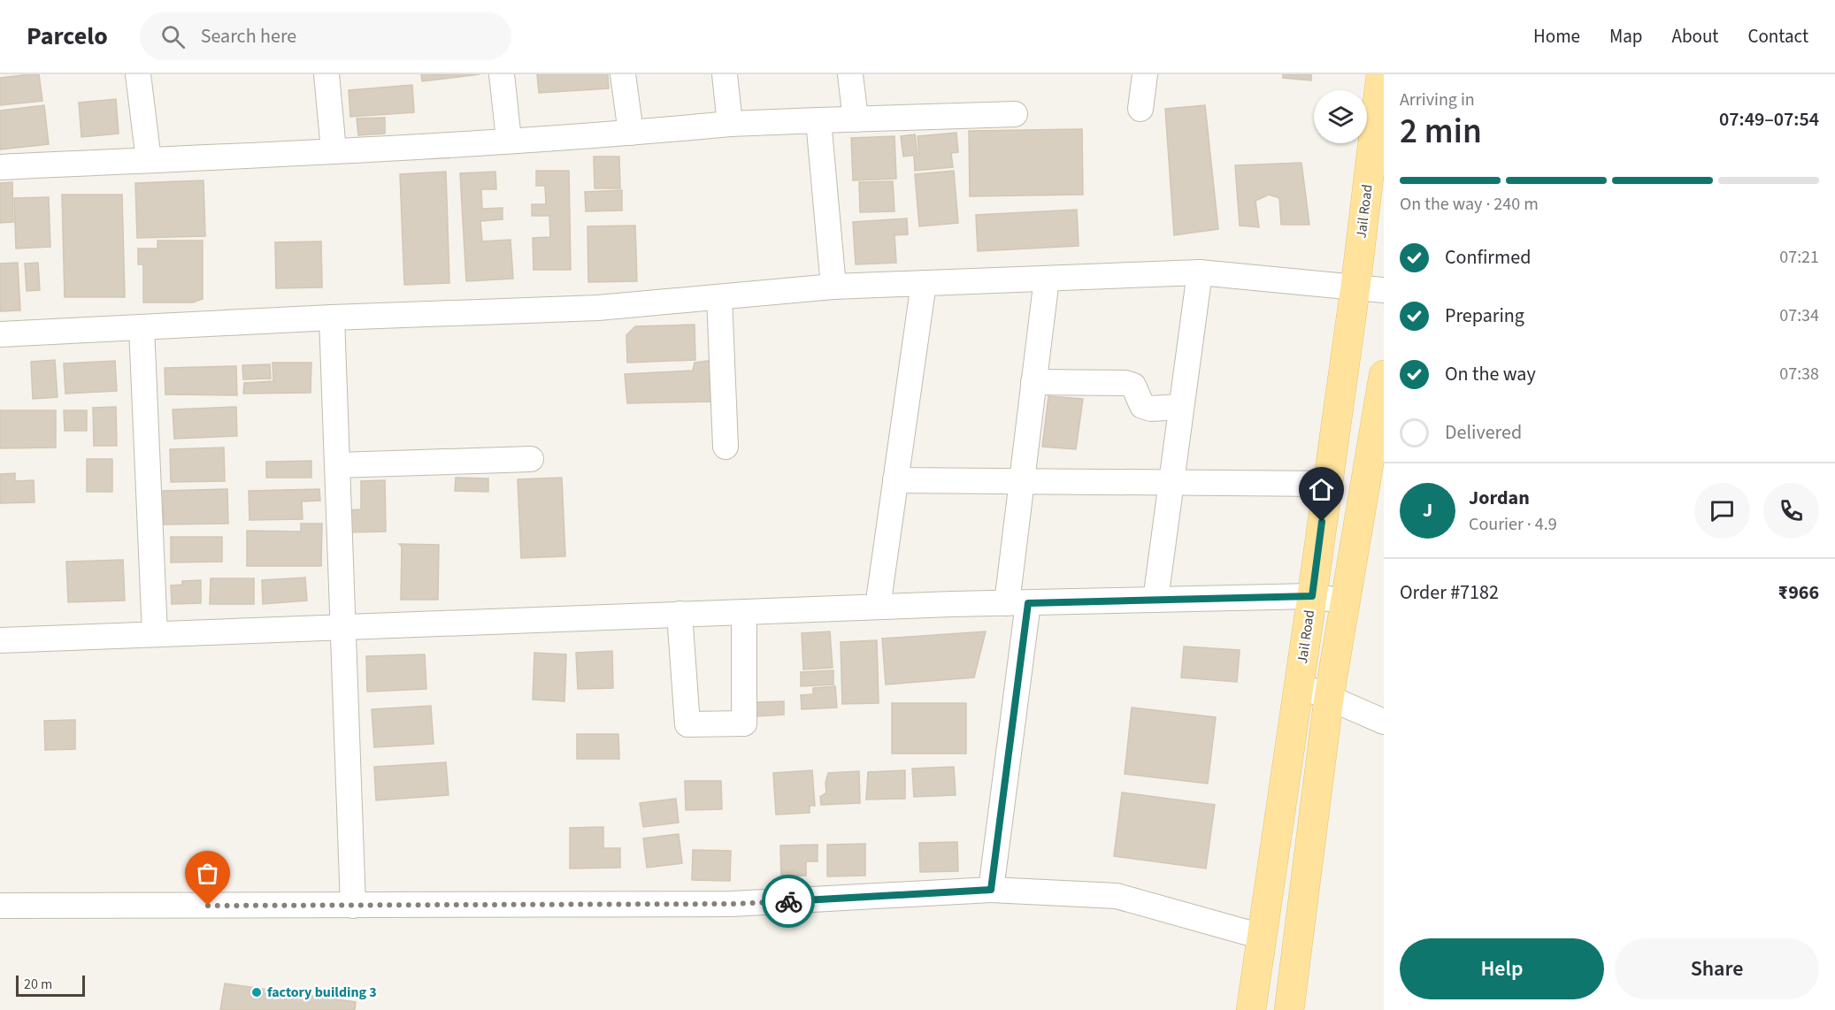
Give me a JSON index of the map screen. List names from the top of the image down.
{
  "streets": {
    "main road": ["Jail Road"]
  },
  "places": ["factory building 3"],
  "scale_bar": "20 m",
  "page": {
    "header": "Parcelo",
    "search": "Search here",
    "nav": [
      "Home",
      "Map",
      "About",
      "Contact"
    ],
    "heading": ["2 min", "Arriving in", "07:49–07:54"],
    "panel": [
      "Jordan",
      "Courier · 4.9",
      "Order #7182",
      "₹966"
    ],
    "bar": "On the way · 240 m",
    "list": [
      ["Confirmed", "07:21"],
      ["Preparing", "07:34"],
      ["On the way", "07:38"],
      "Delivered"
    ],
    "round": "J",
    "buttons": ["Help", "Share"],
    "scale": "20 m"
  }
}
